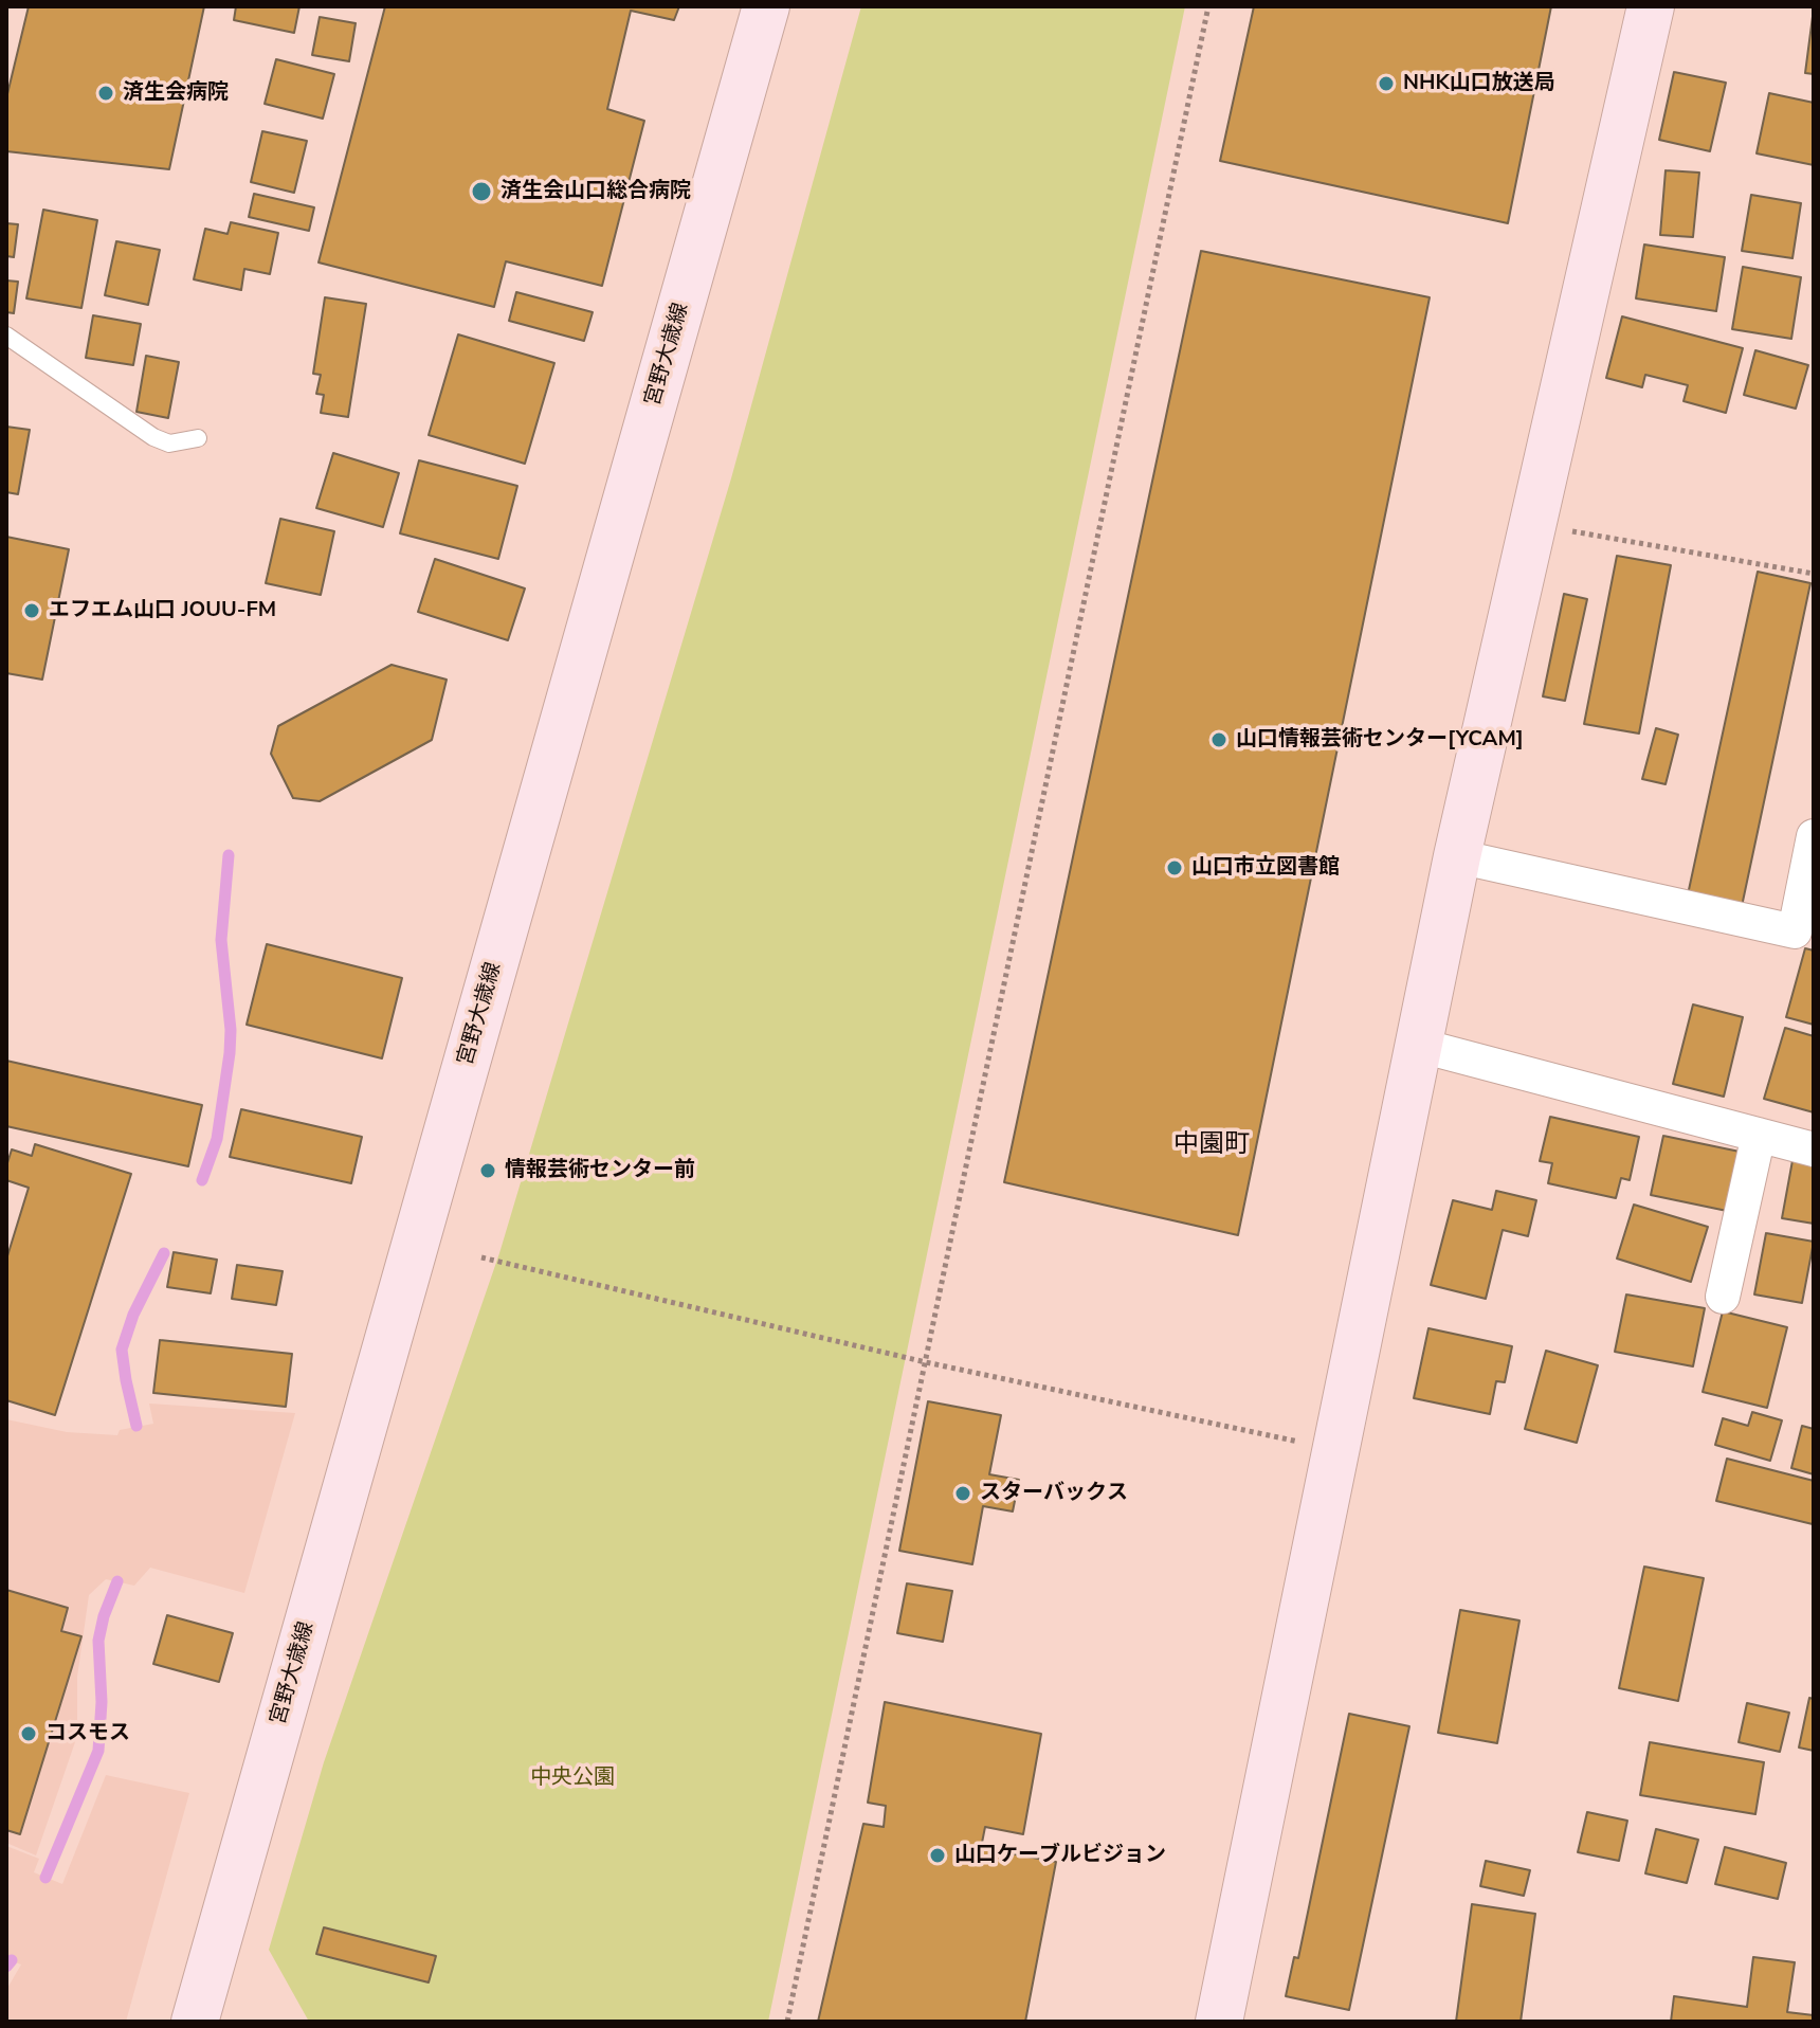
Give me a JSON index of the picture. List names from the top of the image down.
{
  "streets": {
    "main road": ["宮野大歳線"]
  },
  "districts": ["中園町"],
  "parks": ["中央公園"],
  "places": [
    "NHK山口放送局",
    "済生会病院",
    "済生会山口総合病院",
    "エフエム山口 JOUU-FM",
    "山口情報芸術センター[YCAM]",
    "山口市立図書館",
    "情報芸術センター前",
    "スターバックス",
    "コスモス",
    "山口ケーブルビジョン"
  ]
}
